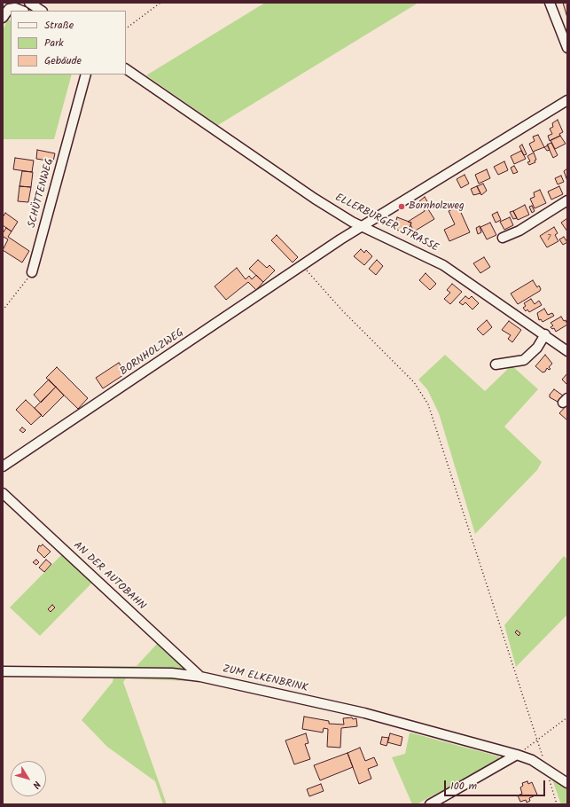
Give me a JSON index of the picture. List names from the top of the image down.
{
  "streets": {
    "street": [
      "SCHÜTTENWEG",
      "ELLERBURGER STRASSE",
      "BORNHOLZWEG",
      "AN DER AUTOBAHN",
      "ZUM ELKENBRINK"
    ]
  },
  "crossings": [
    ["ELLERBURGER STRASSE", "BORNHOLZWEG"],
    ["AN DER AUTOBAHN", "ZUM ELKENBRINK"]
  ],
  "places": ["Bornholzweg"],
  "house_numbers": ["7"],
  "legend": ["Straße", "Park", "Gebäude"],
  "scale_bar": "100 m",
  "north": "bottom right"
}
